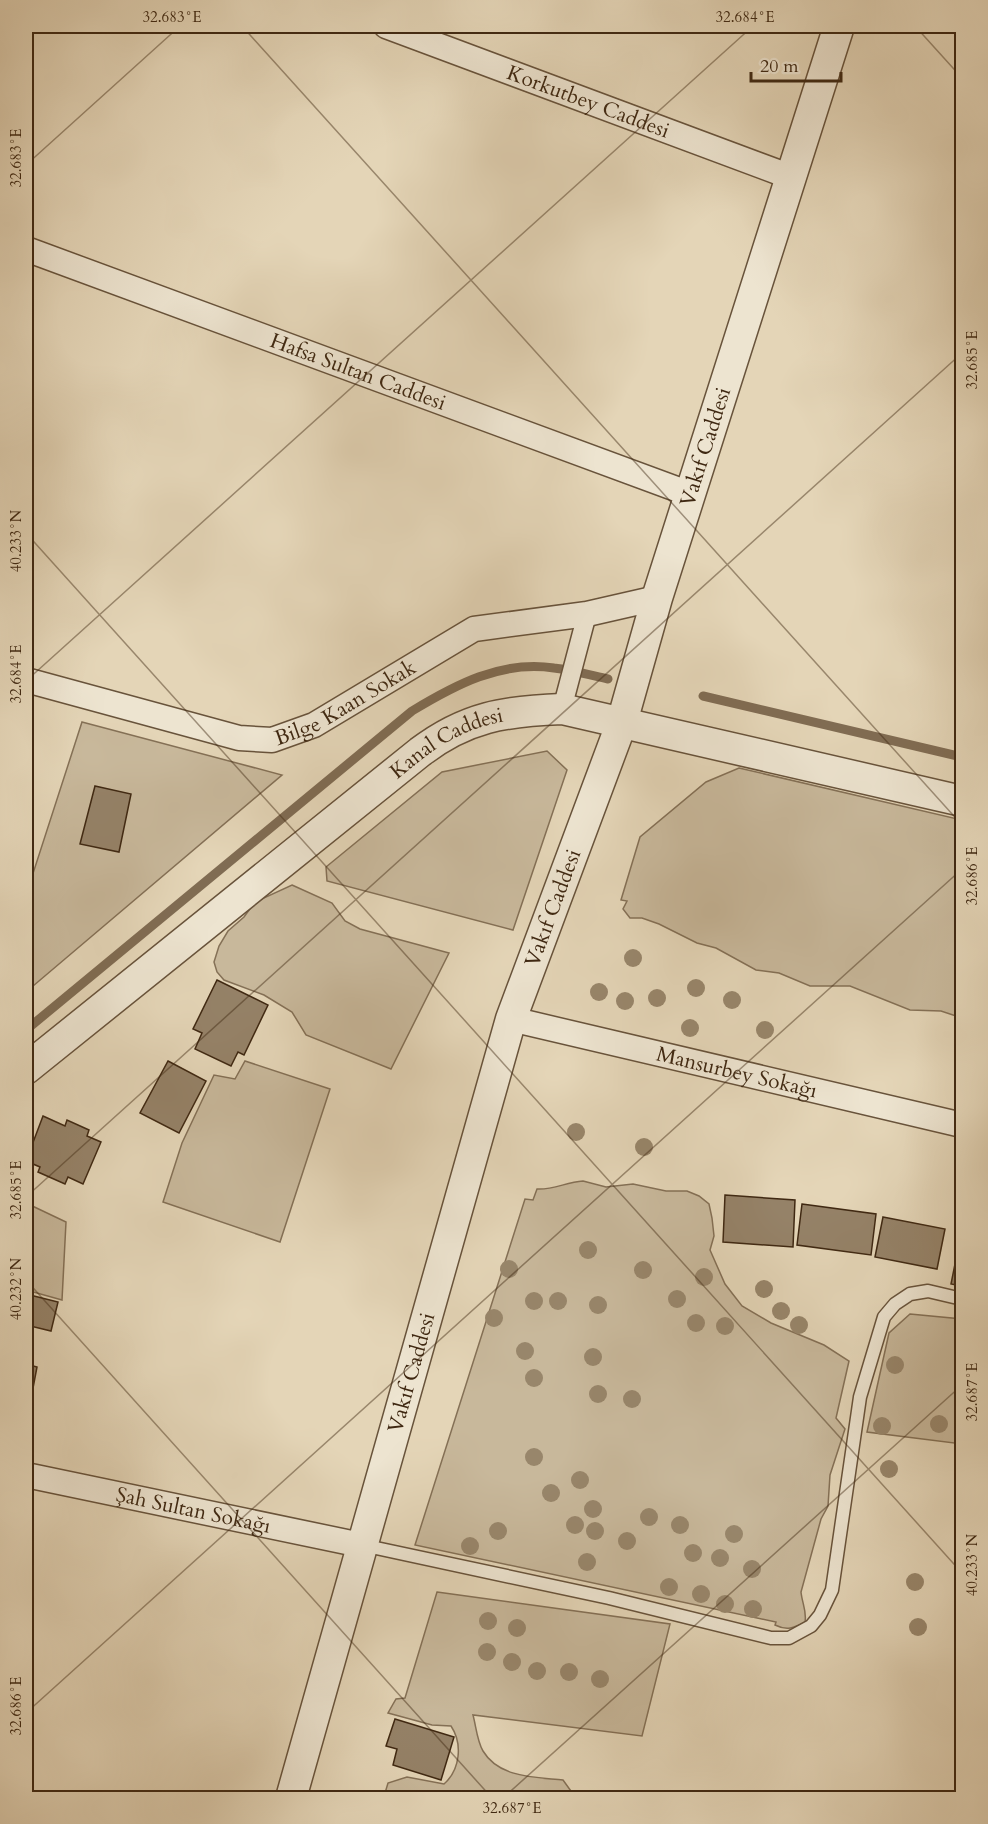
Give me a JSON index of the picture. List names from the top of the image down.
{
  "streets": {
    "street": [
      "Korkutbey Caddesi",
      "Hafsa Sultan Caddesi",
      "Vakıf Caddesi",
      "Bilge Kaan Sokak",
      "Kanal Caddesi",
      "Mansurbey Sokağı",
      "Şah Sultan Sokağı"
    ]
  },
  "crossings": [
    ["Korkutbey Caddesi", "Vakıf Caddesi"],
    ["Hafsa Sultan Caddesi", "Vakıf Caddesi"],
    ["Vakıf Caddesi", "Bilge Kaan Sokak"],
    ["Vakıf Caddesi", "Kanal Caddesi"],
    ["Vakıf Caddesi", "Mansurbey Sokağı"],
    ["Vakıf Caddesi", "Şah Sultan Sokağı"]
  ],
  "scale_bar": "20 m",
  "coordinates": [
    "32.683°E",
    "32.684°E",
    "32.685°E",
    "40.233°N",
    "32.686°E",
    "40.232°N",
    "32.687°E"
  ]
}
